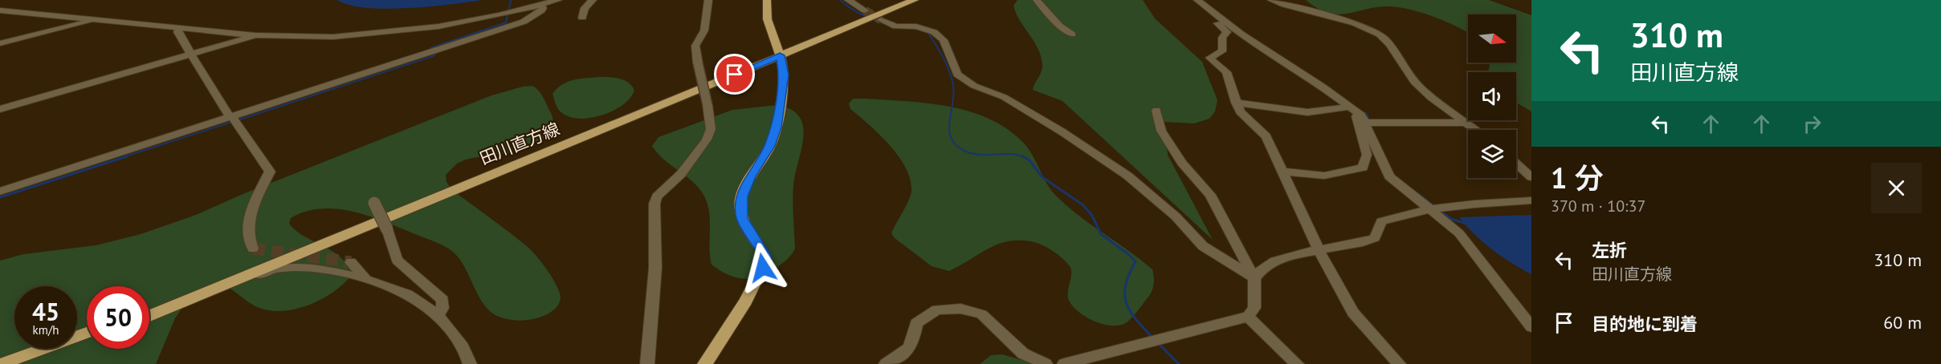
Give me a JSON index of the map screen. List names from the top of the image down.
{
  "streets": {
    "main road": ["田川直方線"]
  },
  "north": "right",
  "page": {
    "turn": ["310 m", "田川直方線"],
    "heading": ["1 分", "370 m · 10:37"],
    "list": [
      {
        "name": "左折",
        "note": "田川直方線",
        "value": "310 m"
      },
      {
        "name": "目的地に到着",
        "value": "60 m"
      }
    ],
    "speed": "45 km/h",
    "limit": "50"
  }
}
